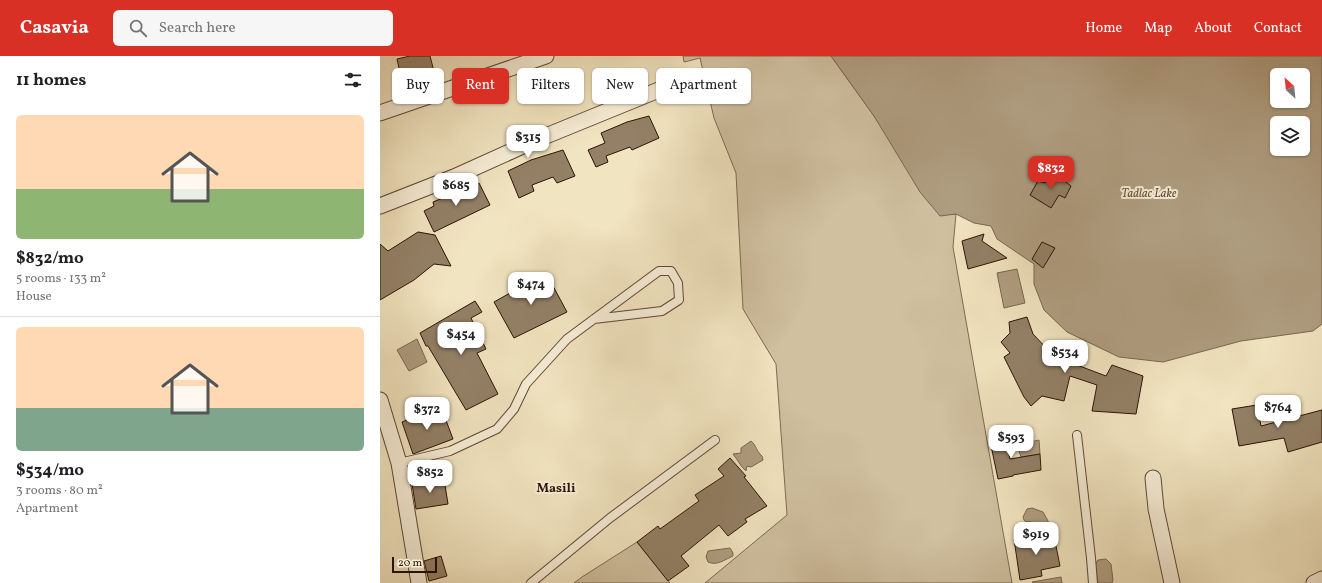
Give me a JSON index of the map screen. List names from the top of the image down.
{
  "districts": ["Masili"],
  "water": ["Tadlac Lake"],
  "scale_bar": "20 m",
  "north": "top left",
  "page": {
    "header": "Casavia",
    "search": "Search here",
    "nav": [
      "Home",
      "Map",
      "About",
      "Contact"
    ],
    "heading": "11 homes",
    "chip": [
      "Buy",
      "Rent",
      "Filters",
      "New",
      "Apartment"
    ],
    "list": [
      {
        "name": "$832/mo",
        "note": "5 rooms · 133 m² · House"
      },
      {
        "name": "$534/mo",
        "note": "3 rooms · 80 m² · Apartment"
      }
    ],
    "price": [
      "$315",
      "$832",
      "$685",
      "$474",
      "$454",
      "$534",
      "$764",
      "$372",
      "$593",
      "$852",
      "$919"
    ],
    "scale": "20 m"
  }
}
